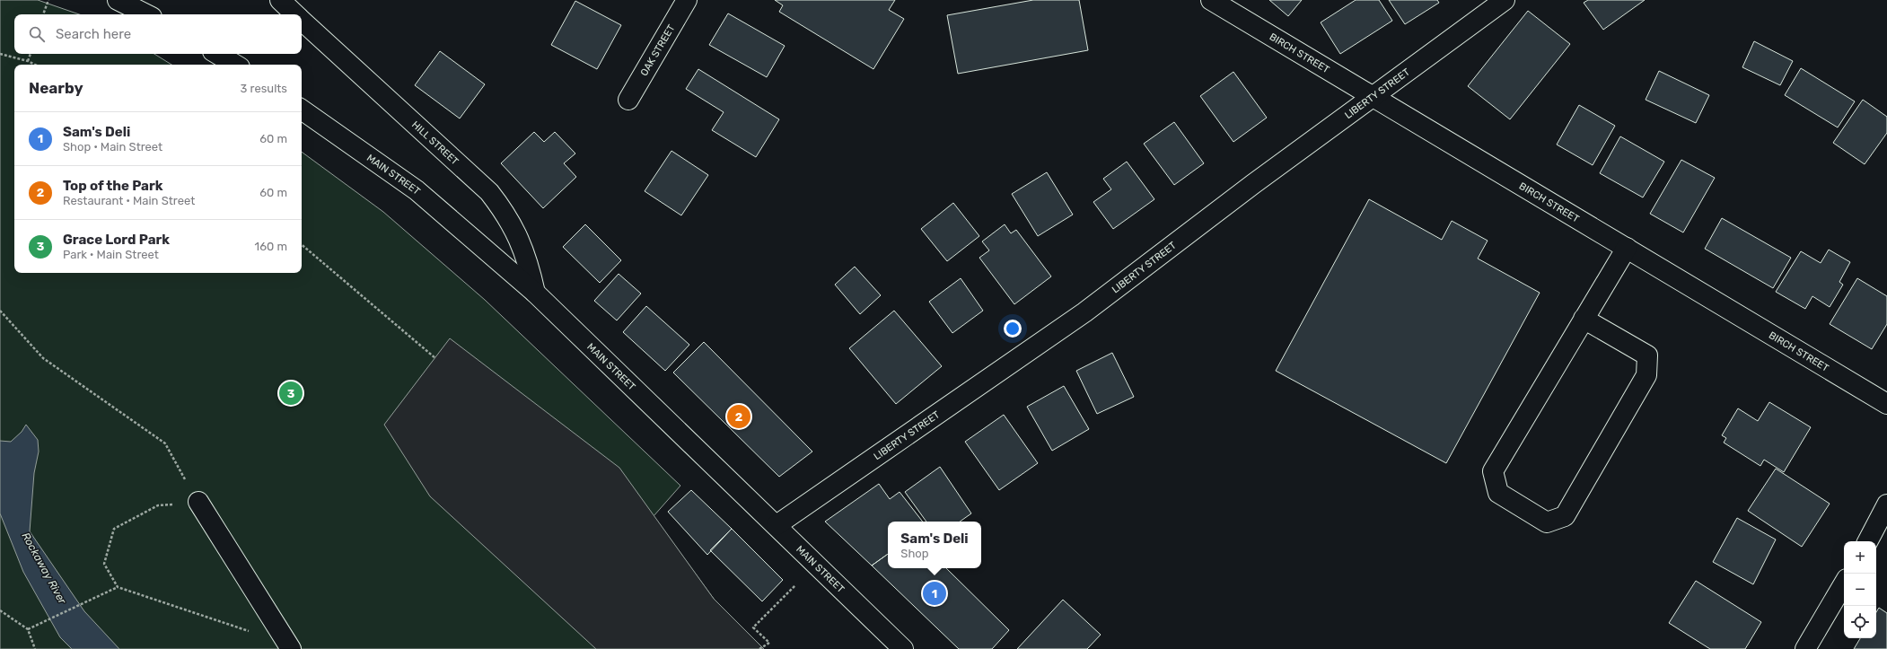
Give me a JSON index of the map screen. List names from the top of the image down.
{
  "streets": {
    "street": [
      "OAK STREET",
      "BIRCH STREET",
      "LIBERTY STREET",
      "HILL STREET",
      "MAIN STREET"
    ]
  },
  "crossings": [
    ["BIRCH STREET", "LIBERTY STREET"],
    ["LIBERTY STREET", "MAIN STREET"],
    ["HILL STREET", "MAIN STREET"]
  ],
  "water": ["Rockaway River"],
  "page": {
    "search": "Search here",
    "heading": ["Nearby", "3 results"],
    "list": [
      {
        "mark": "1",
        "name": "Sam's Deli",
        "note": "Shop · Main Street",
        "value": "60 m"
      },
      {
        "mark": "2",
        "name": "Top of the Park",
        "note": "Restaurant · Main Street",
        "value": "60 m"
      },
      {
        "mark": "3",
        "name": "Grace Lord Park",
        "note": "Park · Main Street",
        "value": "160 m"
      }
    ],
    "pins": ["3", "2", "1"],
    "popup": ["Sam's Deli", "Shop"],
    "map_buttons": ["+", "−"]
  }
}
